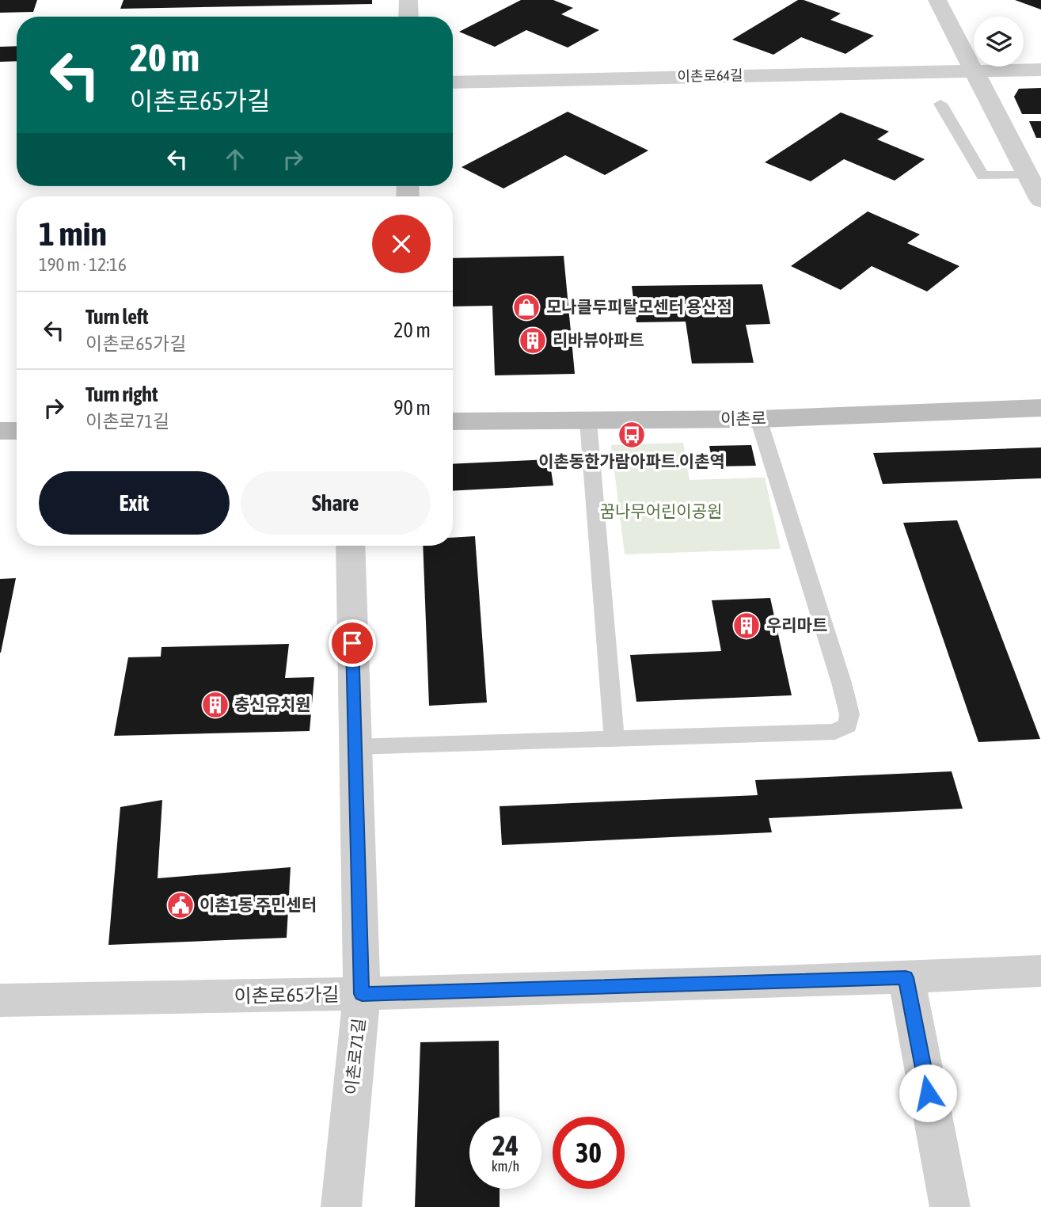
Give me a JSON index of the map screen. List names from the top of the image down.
{
  "streets": {
    "street": [
      "이촌로64길",
      "이촌로",
      "이촌로65가길",
      "이촌로71길"
    ]
  },
  "crossings": [
    ["이촌로65가길", "이촌로71길"]
  ],
  "parks": ["꿈나무어린이공원"],
  "places": {
    "shop": ["모나클두피탈모센터 용산점"],
    "building": ["리바뷰아파트", "우리마트", "충신유치원"],
    "bus stop": ["이촌동한가람아파트.이촌역"],
    "public building": ["이촌1동 주민센터"]
  },
  "page": {
    "turn": ["20 m", "이촌로65가길"],
    "heading": ["1 min", "190 m · 12:16"],
    "list": [
      {
        "name": "Turn left",
        "note": "이촌로65가길",
        "value": "20 m"
      },
      {
        "name": "Turn right",
        "note": "이촌로71길",
        "value": "90 m"
      }
    ],
    "buttons": ["Exit", "Share"],
    "speed": "24 km/h",
    "limit": "30"
  }
}
